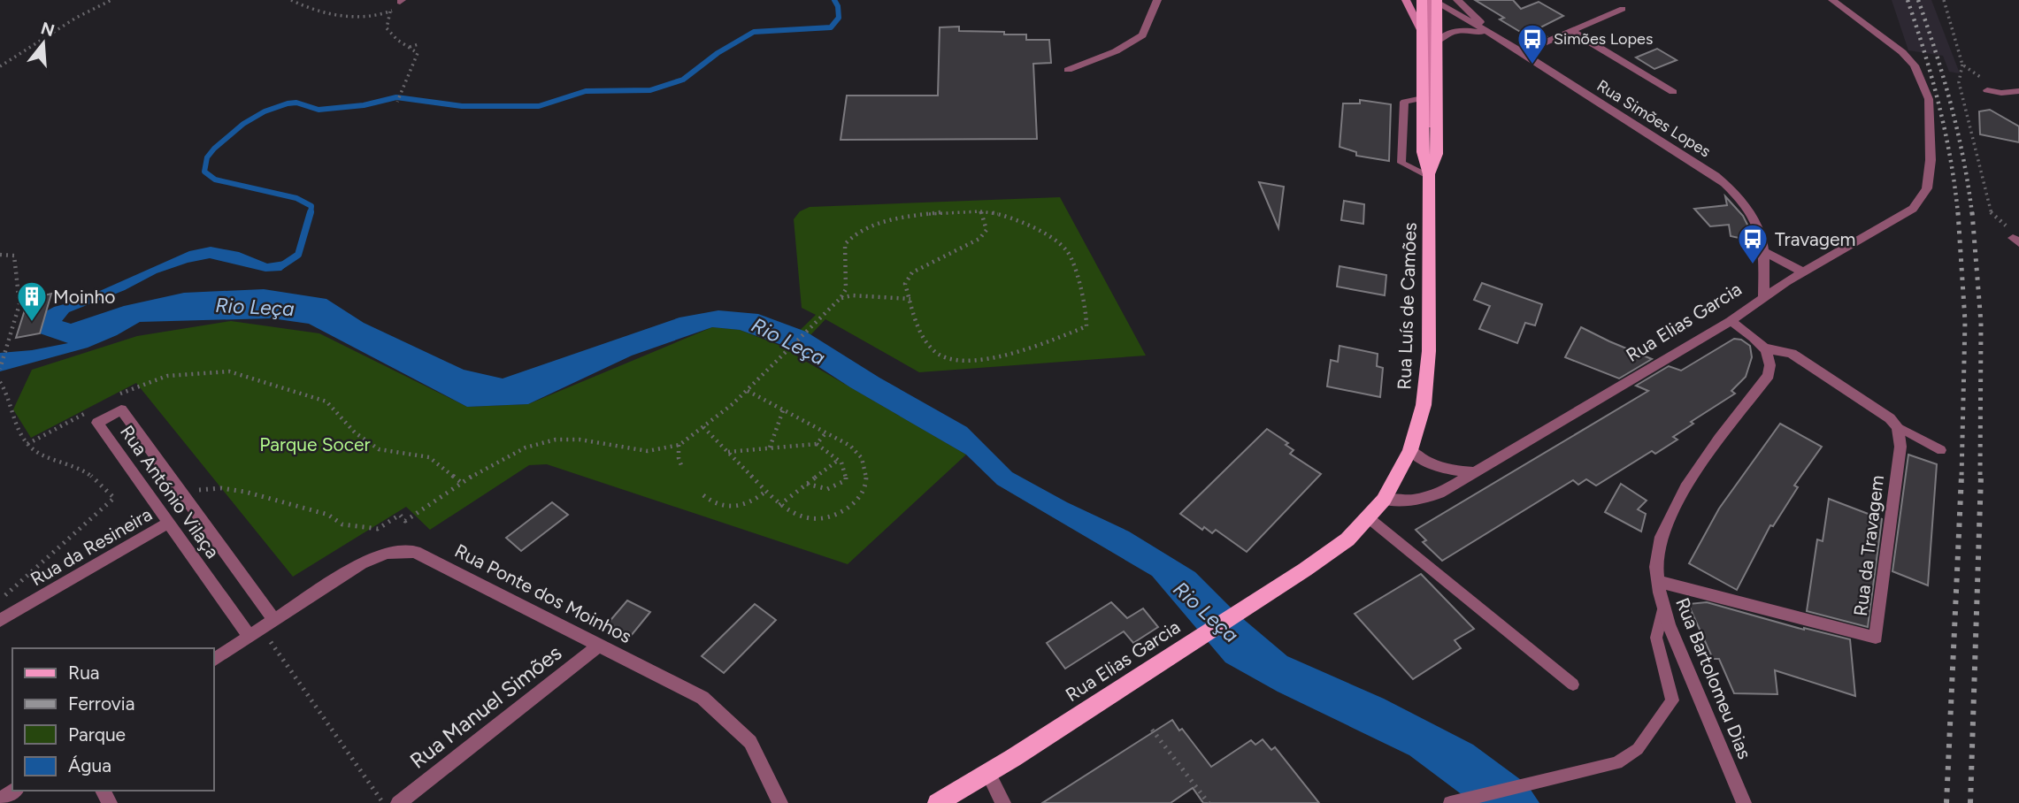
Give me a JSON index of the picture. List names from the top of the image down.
{
  "streets": {
    "main road": ["Rua Luís de Camões", "Rua Elias Garcia"],
    "street": [
      "Rua Simões Lopes",
      "Rua António Vilaça",
      "Rua da Travagem",
      "Rua da Resineira",
      "Rua Ponte dos Moinhos",
      "Rua Bartolomeu Dias",
      "Rua Manuel Simões"
    ]
  },
  "crossings": [
    ["Rua Simões Lopes", "Rua Luís de Camões"],
    ["Rua Simões Lopes", "Rua Elias Garcia"],
    ["Rua Luís de Camões", "Rua Elias Garcia"],
    ["Rua António Vilaça", "Rua da Resineira"],
    ["Rua António Vilaça", "Rua Ponte dos Moinhos"],
    ["Rua da Travagem", "Rua Bartolomeu Dias"],
    ["Rua Ponte dos Moinhos", "Rua Manuel Simões"]
  ],
  "water": ["Rio Leça"],
  "parks": ["Parque Socer"],
  "places": {
    "bus stop": ["Simões Lopes", "Travagem"],
    "building": ["Moinho"]
  },
  "legend": [
    "Rua",
    "Ferrovia",
    "Parque",
    "Água"
  ],
  "north": "top"
}
